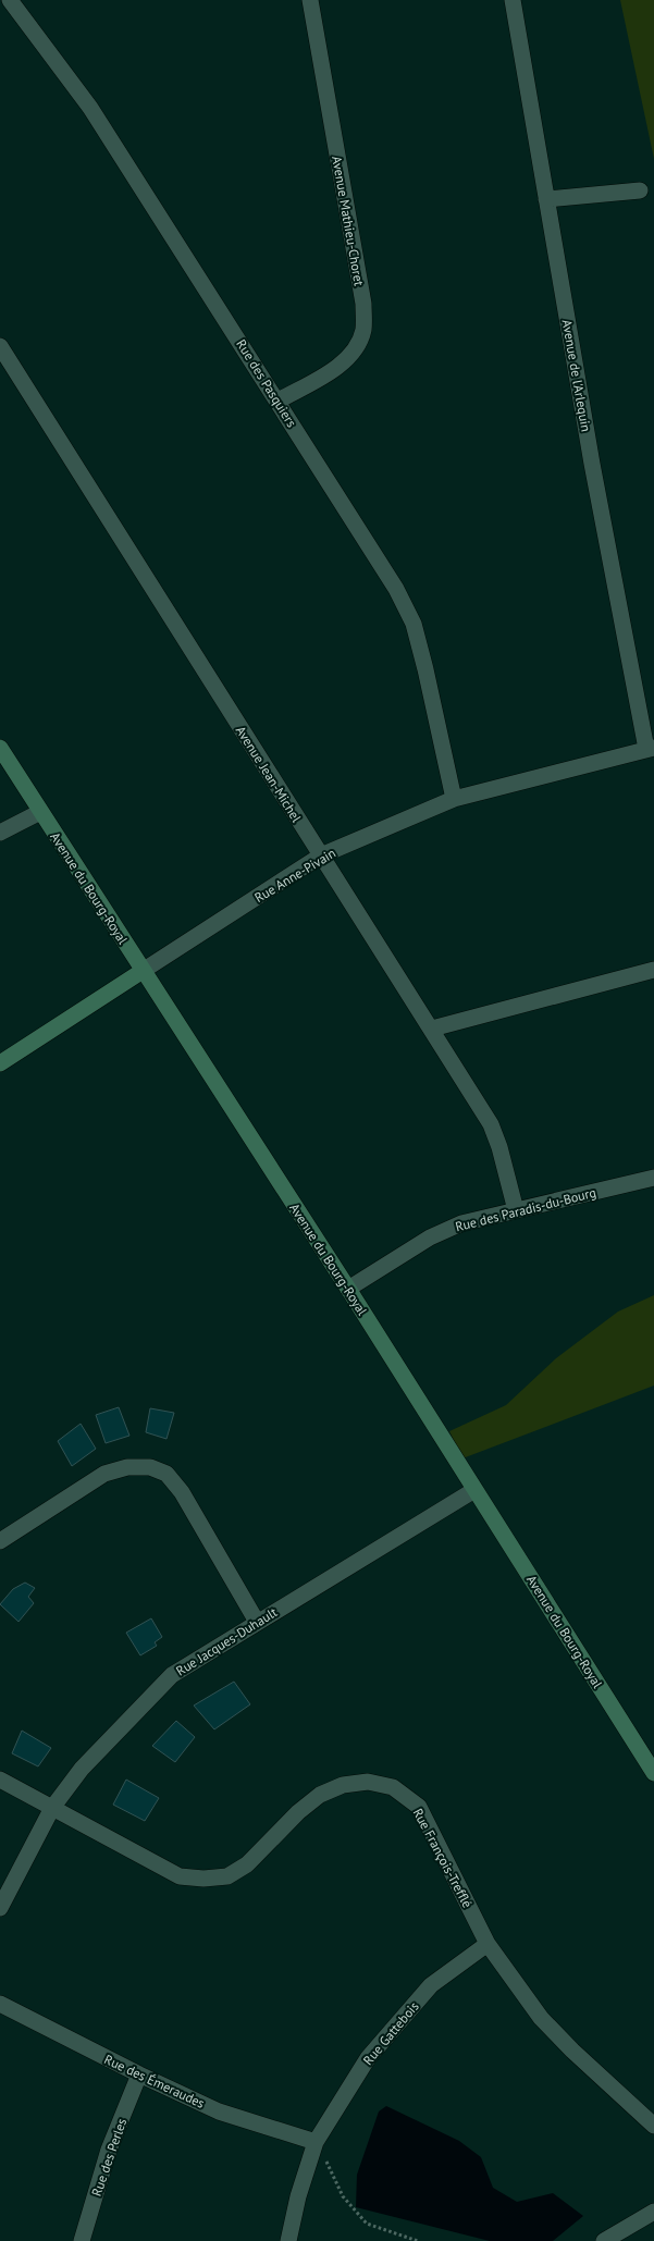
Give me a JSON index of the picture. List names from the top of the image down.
{
  "streets": {
    "street": [
      "Avenue Mathieu-Choret",
      "Avenue de l'Arlequin",
      "Rue des Pasquiers",
      "Avenue Jean-Michel",
      "Rue Anne-Pivain",
      "Avenue du Bourg-Royal",
      "Rue des Paradis-du-Bourg",
      "Rue Jacques-Duhault",
      "Rue François-Trefflé",
      "Rue Gattebois",
      "Rue des Émeraudes",
      "Rue des Perles"
    ]
  },
  "crossings": [
    ["Avenue Mathieu-Choret", "Rue des Pasquiers"],
    ["Avenue de l'Arlequin", "Rue Anne-Pivain"],
    ["Rue des Pasquiers", "Rue Anne-Pivain"],
    ["Avenue Jean-Michel", "Rue Anne-Pivain"],
    ["Avenue Jean-Michel", "Rue des Paradis-du-Bourg"],
    ["Rue Anne-Pivain", "Avenue du Bourg-Royal"],
    ["Avenue du Bourg-Royal", "Rue des Paradis-du-Bourg"],
    ["Avenue du Bourg-Royal", "Rue Jacques-Duhault"],
    ["Rue Jacques-Duhault", "Rue François-Trefflé"],
    ["Rue François-Trefflé", "Rue Gattebois"],
    ["Rue Gattebois", "Rue des Émeraudes"],
    ["Rue des Émeraudes", "Rue des Perles"]
  ]
}
